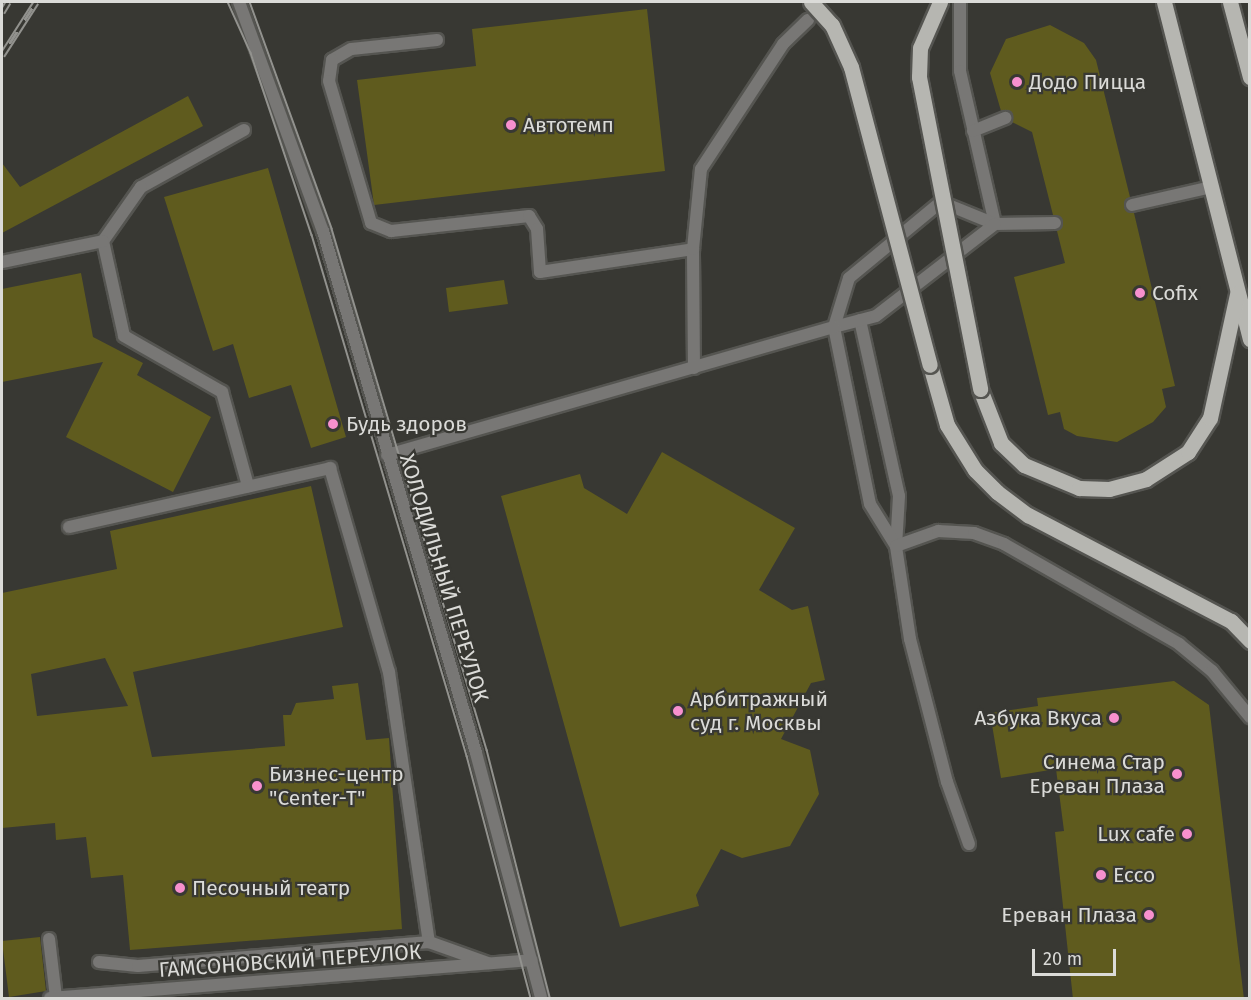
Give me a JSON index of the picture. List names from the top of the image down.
{
  "streets": {
    "street": ["ХОЛОДИЛЬНЫЙ ПЕРЕУЛОК", "ГАМСОНОВСКИЙ ПЕРЕУЛОК"]
  },
  "crossings": [
    ["ХОЛОДИЛЬНЫЙ ПЕРЕУЛОК", "ГАМСОНОВСКИЙ ПЕРЕУЛОК"]
  ],
  "places": [
    "Додо Пицца",
    "Автотемп",
    "Cofix",
    "Будь здоров",
    "Арбитражный суд г. Москвы",
    "Азбука Вкуса",
    "Синема Стар Ереван Плаза",
    "Бизнес-центр \"Center-T\"",
    "Lux cafe",
    "Ecco",
    "Песочный театр",
    "Ереван Плаза"
  ],
  "scale_bar": "20 m"
}
